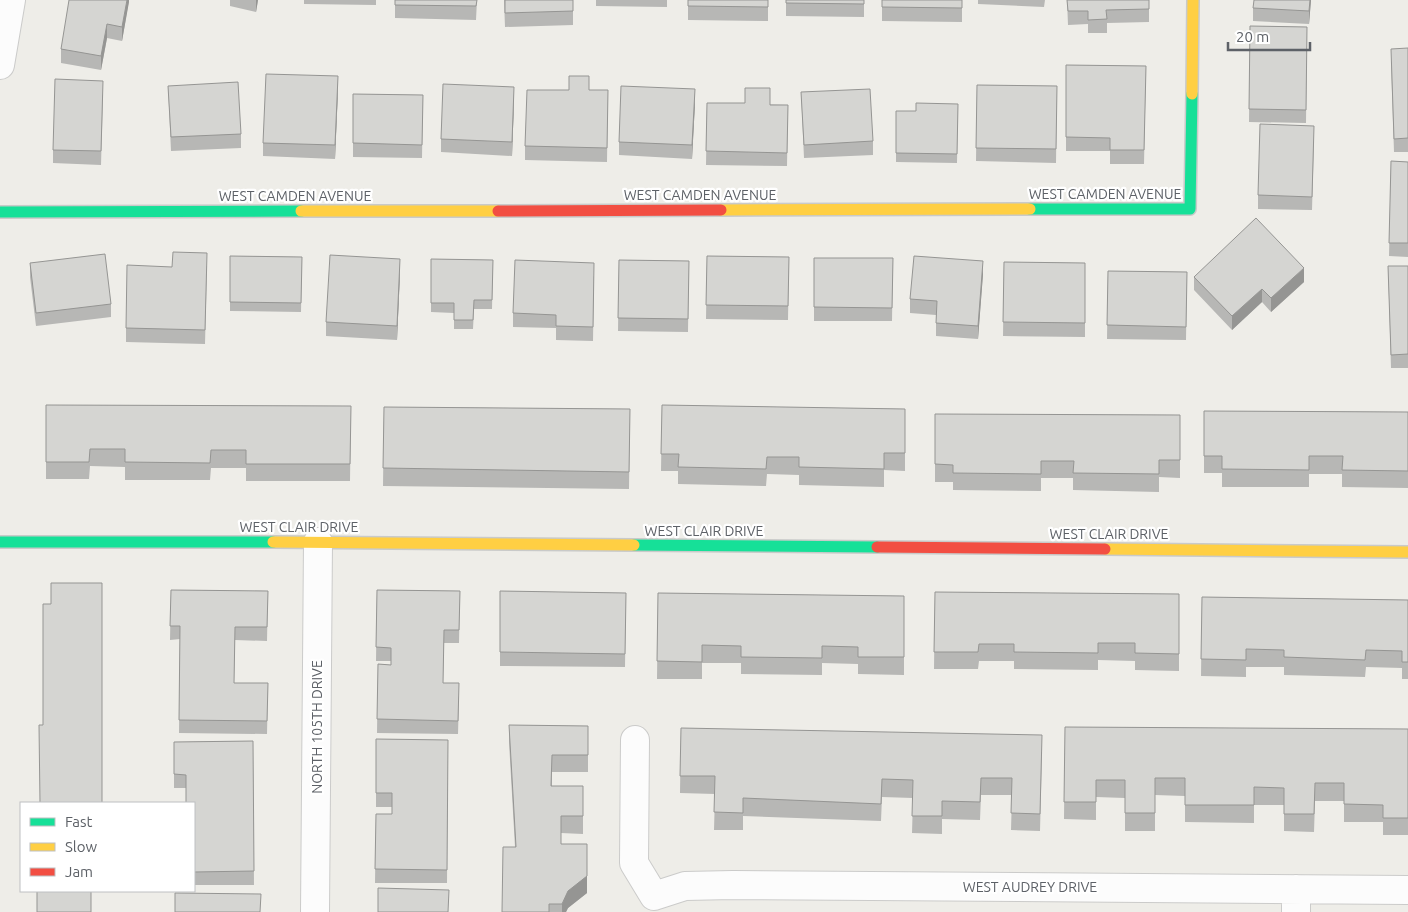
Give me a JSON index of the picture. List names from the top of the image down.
{
  "streets": {
    "street": [
      "WEST CAMDEN AVENUE",
      "WEST CLAIR DRIVE",
      "NORTH 105TH DRIVE",
      "WEST AUDREY DRIVE"
    ]
  },
  "crossings": [
    ["WEST CLAIR DRIVE", "NORTH 105TH DRIVE"]
  ],
  "legend": ["Fast", "Slow", "Jam"],
  "scale_bar": "20 m"
}
